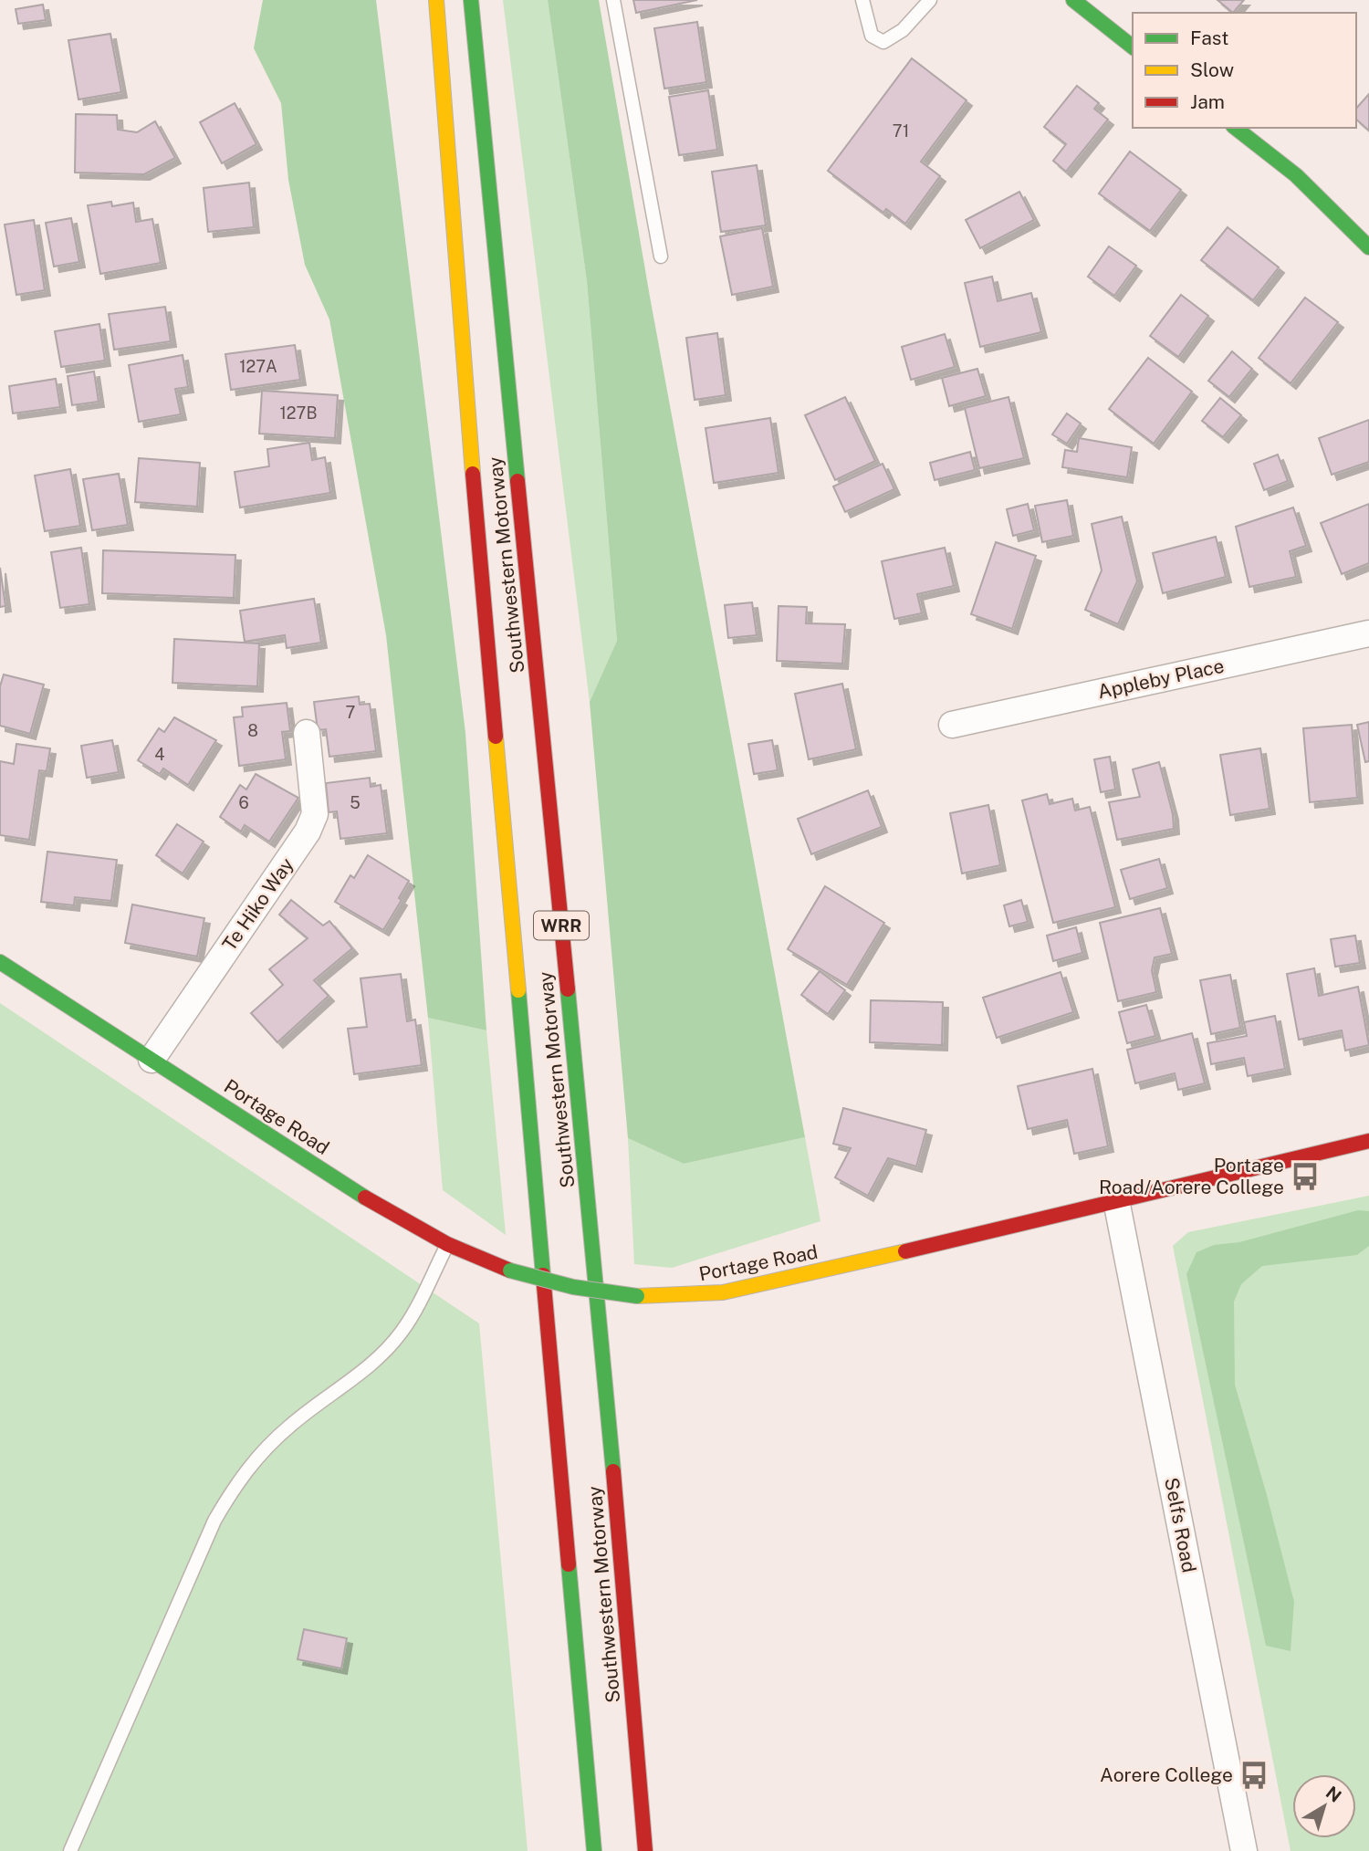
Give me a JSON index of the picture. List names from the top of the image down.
{
  "streets": {
    "main road": ["Southwestern Motorway", "WRR", "Portage Road"],
    "street": ["Appleby Place", "Te Hiko Way", "Selfs Road"]
  },
  "crossings": [
    ["Te Hiko Way", "Portage Road"],
    ["Portage Road", "Selfs Road"]
  ],
  "places": {
    "bus stop": ["Portage Road/Aorere College", "Aorere College"]
  },
  "house_numbers": [
    "71",
    "127A",
    "127B",
    "7",
    "8",
    "4",
    "6",
    "5"
  ],
  "legend": ["Fast", "Slow", "Jam"],
  "north": "top right"
}
